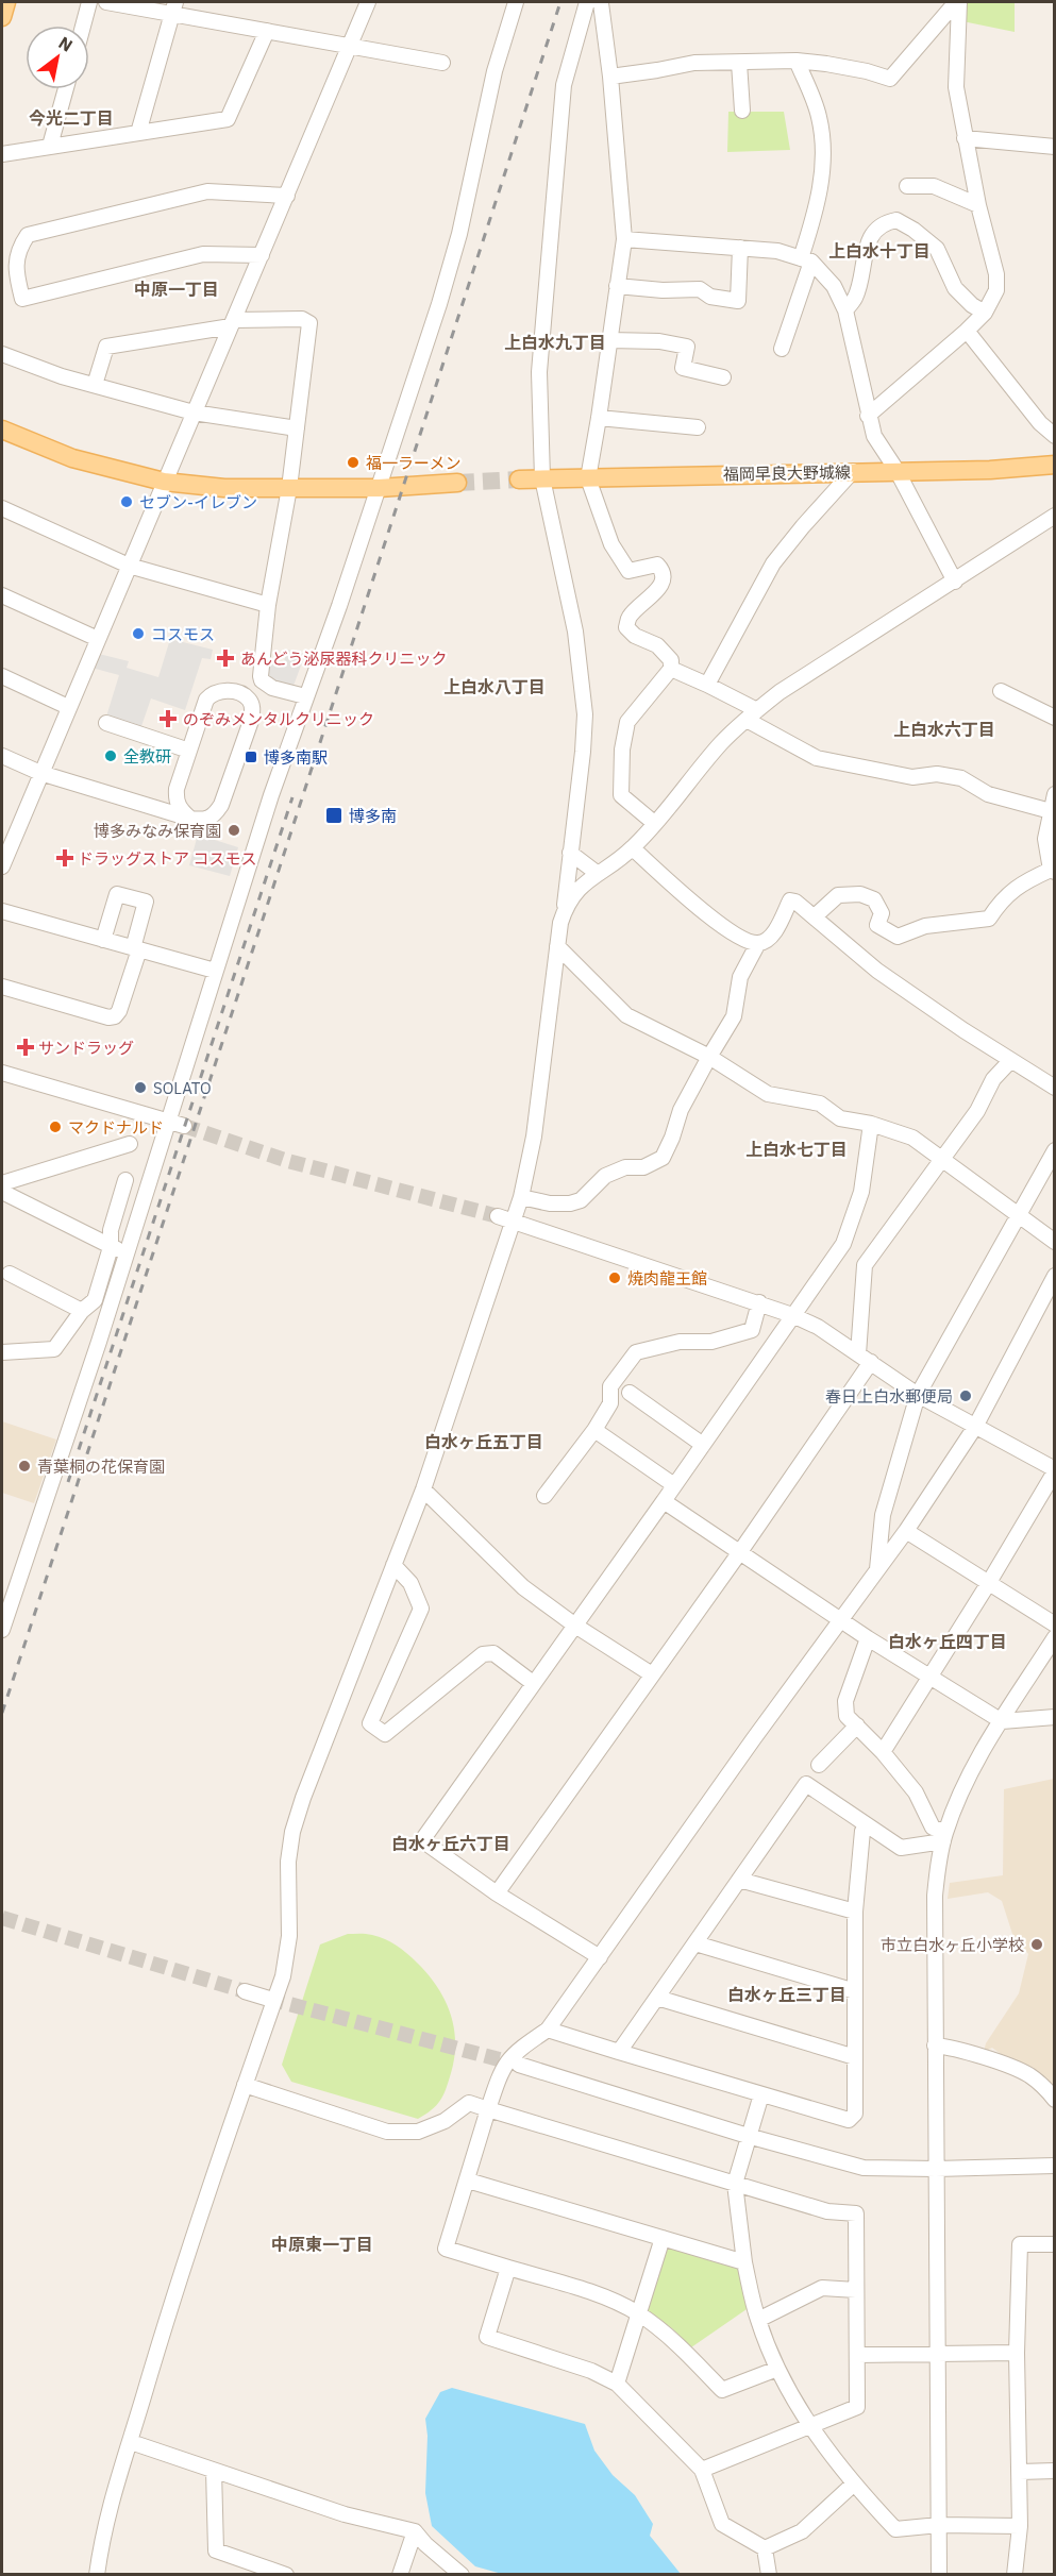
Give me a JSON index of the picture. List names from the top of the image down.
{
  "streets": {
    "main road": ["福岡早良大野城線"]
  },
  "districts": [
    "今光二丁目",
    "上白水十丁目",
    "中原一丁目",
    "上白水九丁目",
    "上白水八丁目",
    "上白水六丁目",
    "上白水七丁目",
    "白水ヶ丘五丁目",
    "白水ヶ丘四丁目",
    "白水ヶ丘六丁目",
    "白水ヶ丘三丁目",
    "中原東一丁目"
  ],
  "places": {
    "other": [
      "福一ラーメン",
      "セブン-イレブン",
      "コスモス",
      "全教研",
      "博多みなみ保育園",
      "SOLATO",
      "マクドナルド",
      "焼肉龍王館",
      "春日上白水郵便局",
      "青葉桐の花保育園",
      "市立白水ヶ丘小学校"
    ],
    "health": [
      "あんどう泌尿器科クリニック",
      "のぞみメンタルクリニック",
      "ドラッグストア コスモス",
      "サンドラッグ"
    ],
    "transit": ["博多南駅", "博多南"]
  },
  "north": "top right"
}
